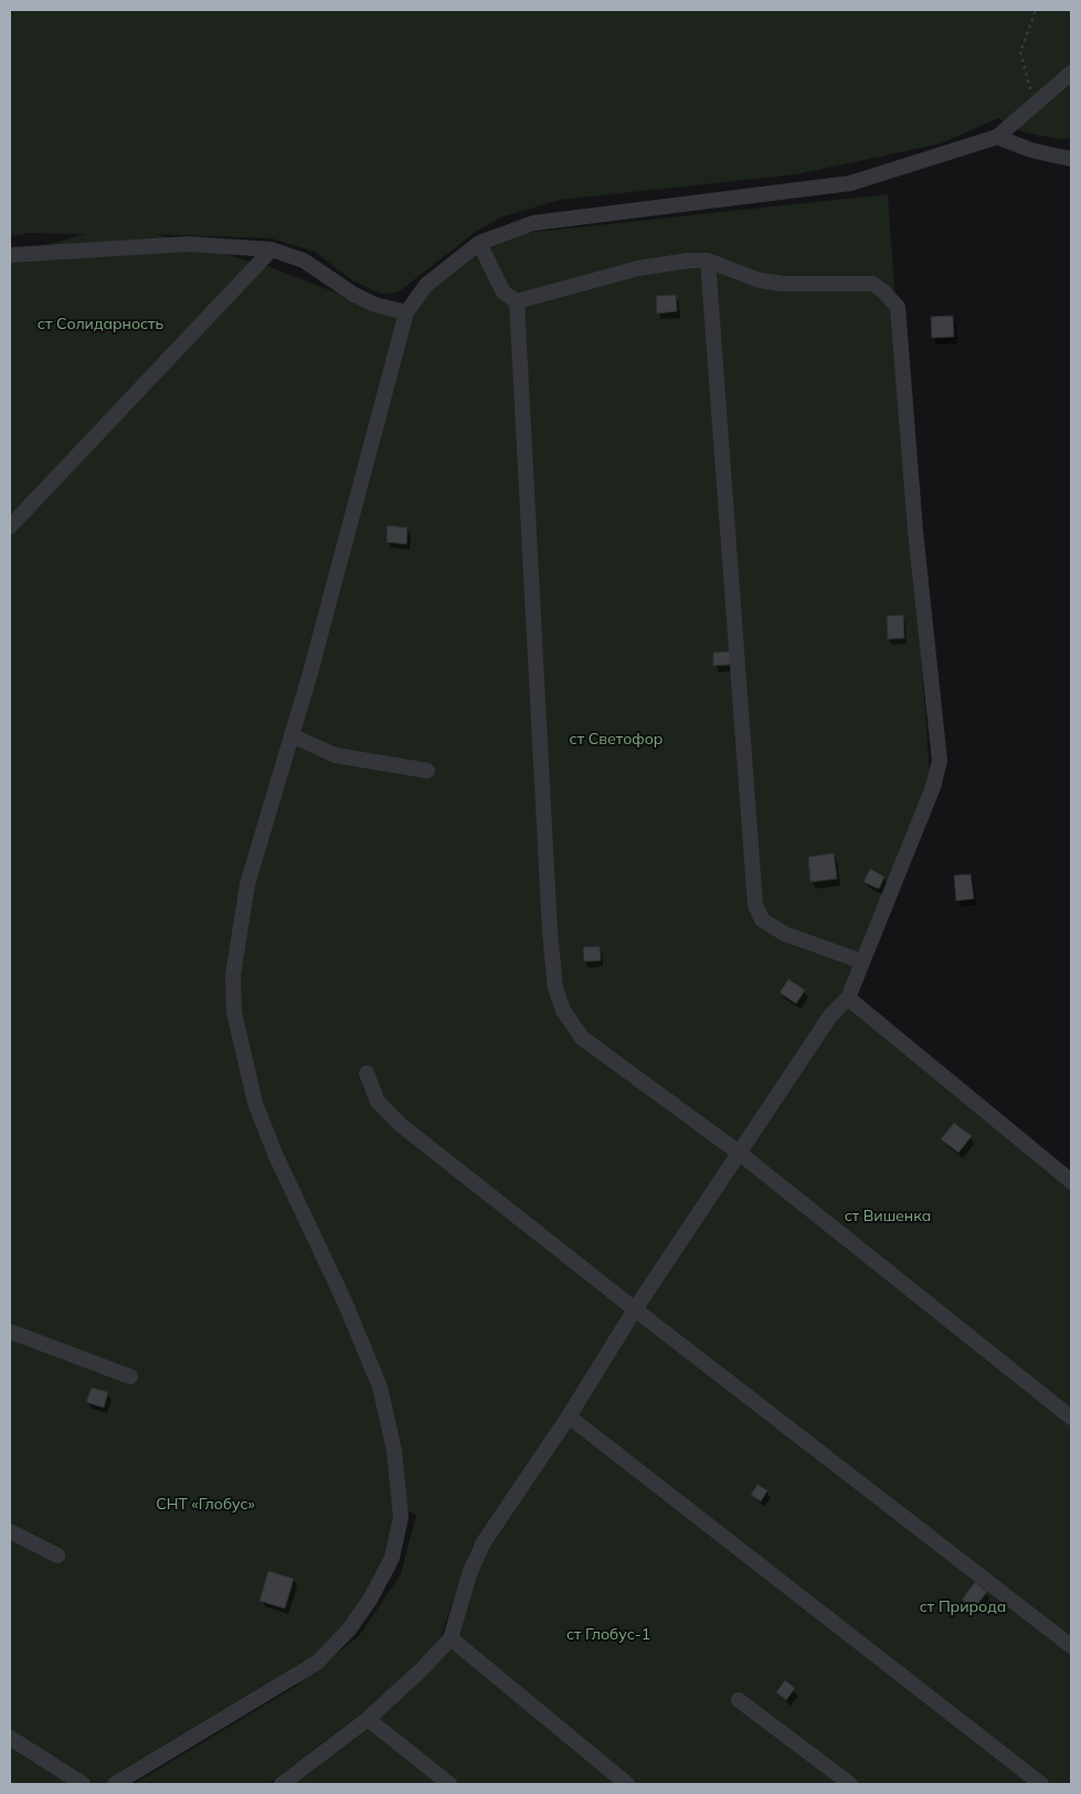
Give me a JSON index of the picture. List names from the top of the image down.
{
  "parks": [
    "ст Солидарность",
    "ст Светофор",
    "ст Вишенка",
    "СНТ «Глобус»",
    "ст Природа",
    "ст Глобус-1"
  ]
}
